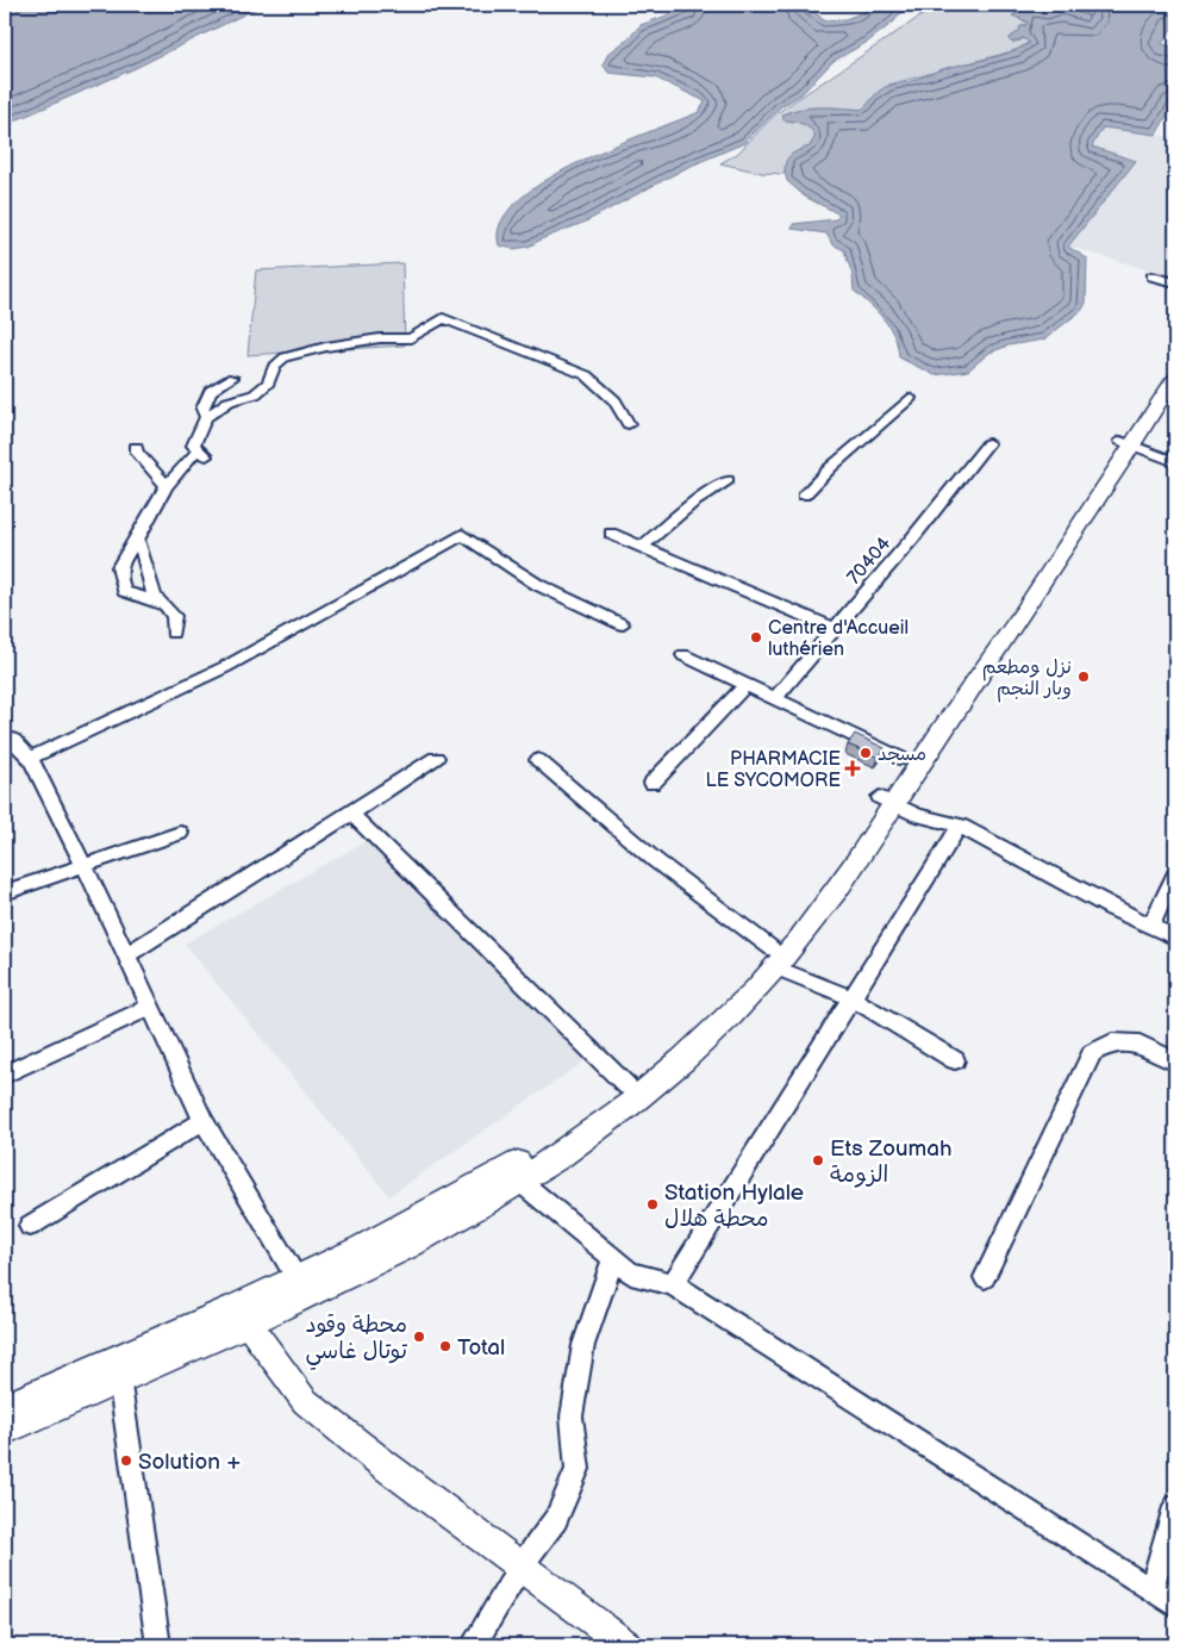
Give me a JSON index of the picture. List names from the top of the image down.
{
  "streets": {
    "street": ["70404"]
  },
  "places": {
    "other": [
      "Centre d'Accueil luthérien",
      "نزل ومطعم وبار النجم",
      "مسجد",
      "Ets Zoumah الزومة",
      "Station Hylale محطة هلال",
      "محطة وقود توتال غاسي",
      "Total",
      "Solution +"
    ],
    "health": ["PHARMACIE LE SYCOMORE"]
  }
}
